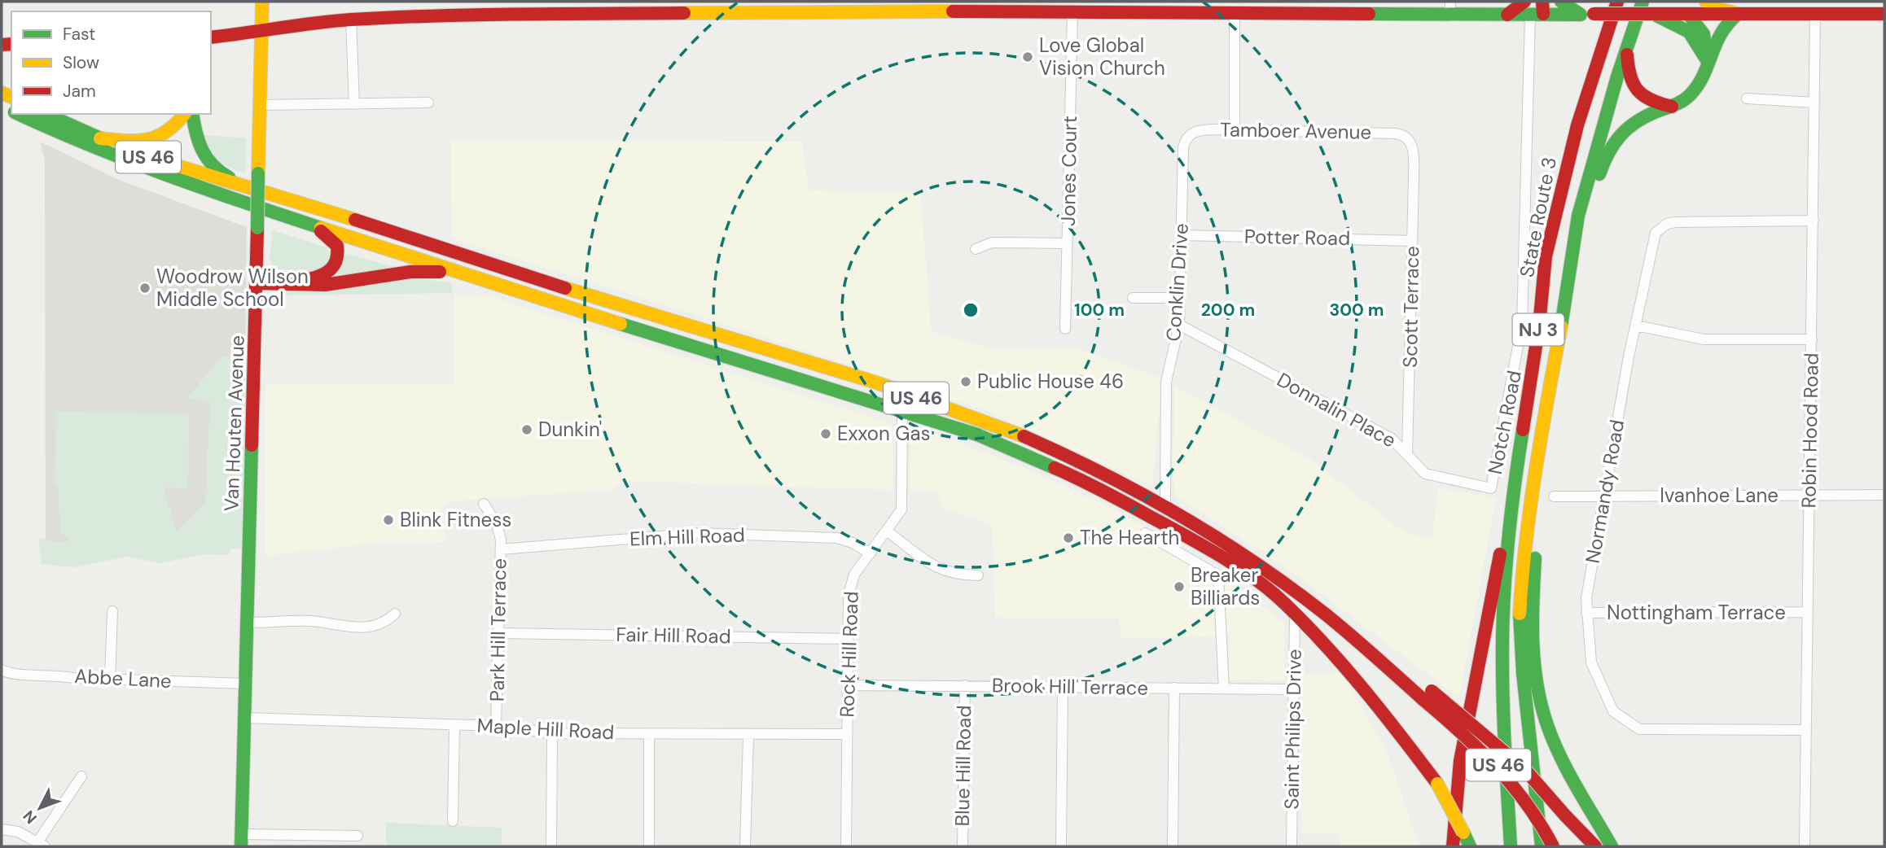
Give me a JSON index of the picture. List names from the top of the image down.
{
  "streets": {
    "main road": [
      "US 46",
      "State Route 3",
      "NJ 3",
      "Van Houten Avenue"
    ],
    "street": [
      "Tamboer Avenue",
      "Jones Court",
      "Potter Road",
      "Conklin Drive",
      "Scott Terrace",
      "Donnalin Place",
      "Notch Road",
      "Robin Hood Road",
      "Normandy Road",
      "Ivanhoe Lane",
      "Elm Hill Road",
      "Nottingham Terrace",
      "Park Hill Terrace",
      "Fair Hill Road",
      "Rock Hill Road",
      "Abbe Lane",
      "Brook Hill Terrace",
      "Maple Hill Road",
      "Saint Philips Drive",
      "Blue Hill Road"
    ]
  },
  "crossings": [
    ["Tamboer Avenue", "Conklin Drive"],
    ["Tamboer Avenue", "Scott Terrace"],
    ["US 46", "Conklin Drive"],
    ["US 46", "Rock Hill Road"],
    ["US 46", "Saint Philips Drive"],
    ["State Route 3", "NJ 3"],
    ["Potter Road", "Conklin Drive"],
    ["Potter Road", "Scott Terrace"],
    ["Conklin Drive", "Donnalin Place"],
    ["Scott Terrace", "Donnalin Place"],
    ["Donnalin Place", "Notch Road"],
    ["Van Houten Avenue", "Abbe Lane"],
    ["Van Houten Avenue", "Maple Hill Road"],
    ["Robin Hood Road", "Normandy Road"],
    ["Robin Hood Road", "Ivanhoe Lane"],
    ["Robin Hood Road", "Nottingham Terrace"],
    ["Normandy Road", "Ivanhoe Lane"],
    ["Normandy Road", "Nottingham Terrace"],
    ["Elm Hill Road", "Park Hill Terrace"],
    ["Elm Hill Road", "Rock Hill Road"],
    ["Park Hill Terrace", "Fair Hill Road"],
    ["Park Hill Terrace", "Maple Hill Road"],
    ["Fair Hill Road", "Rock Hill Road"],
    ["Rock Hill Road", "Brook Hill Terrace"],
    ["Rock Hill Road", "Maple Hill Road"],
    ["Brook Hill Terrace", "Saint Philips Drive"],
    ["Brook Hill Terrace", "Blue Hill Road"]
  ],
  "places": [
    "Love Global Vision Church",
    "Woodrow Wilson Middle School",
    "Public House 46",
    "Dunkin'",
    "Exxon Gas",
    "Blink Fitness",
    "The Hearth",
    "Breaker Billiards"
  ],
  "legend": ["Fast", "Slow", "Jam"],
  "north": "bottom left",
  "rings": ["100 m", "200 m", "300 m"]
}
